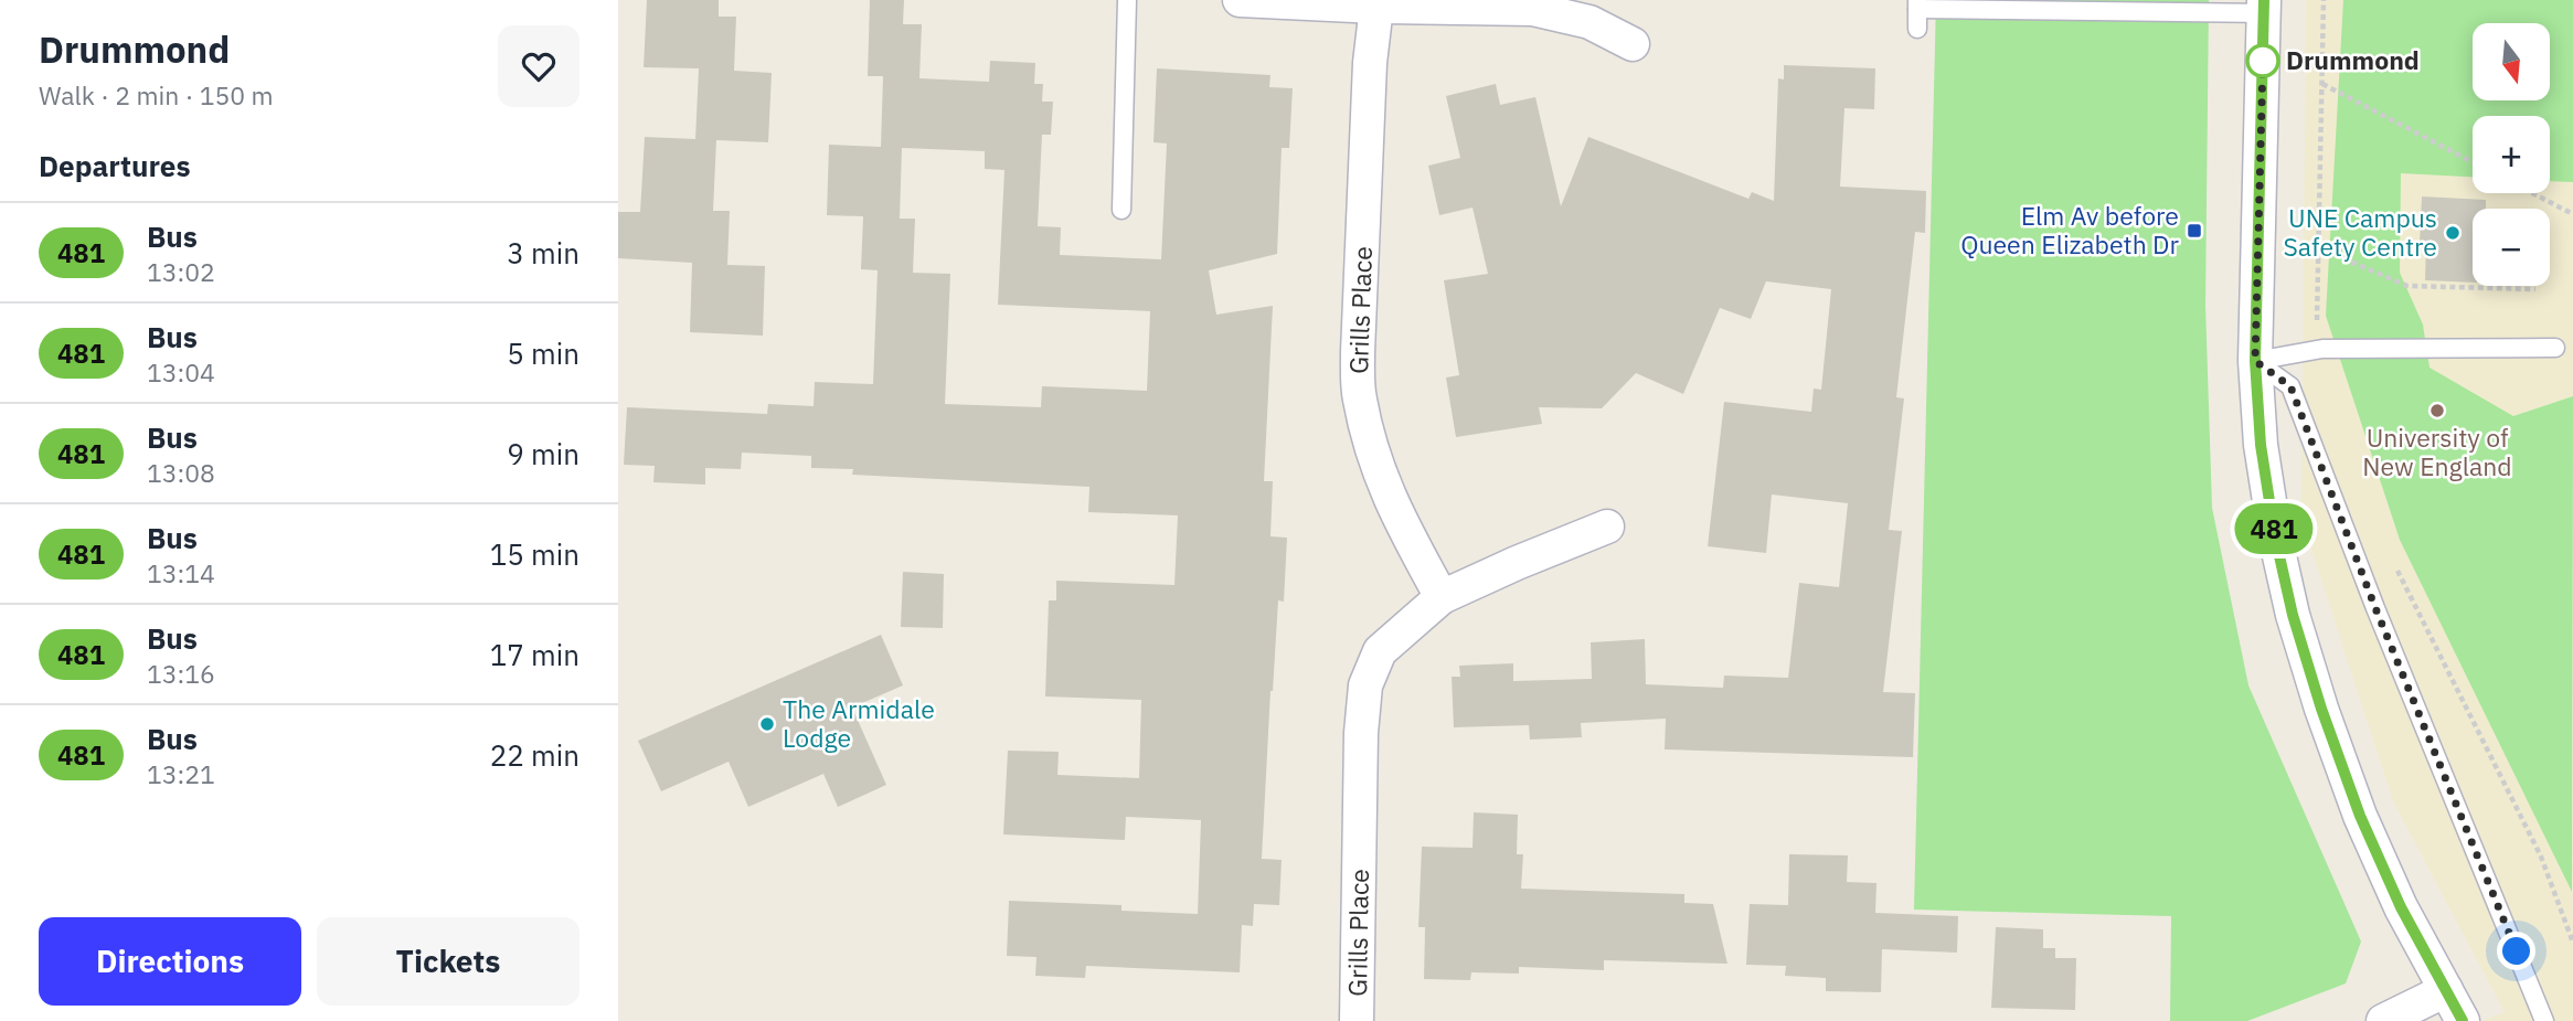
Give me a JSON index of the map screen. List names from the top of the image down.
{
  "streets": {
    "street": ["Grills Place"]
  },
  "places": {
    "other": [
      "Drummond",
      "UNE Campus Safety Centre",
      "University of New England",
      "The Armidale Lodge"
    ],
    "transit": ["Elm Av before Queen Elizabeth Dr"]
  },
  "lines": ["bus line 481"],
  "north": "bottom",
  "page": {
    "heading": [
      ["Drummond", "Walk · 2 min · 150 m"],
      "Departures"
    ],
    "on_map": "481",
    "map_buttons": ["+", "−"],
    "list": [
      {
        "mark": "481",
        "name": "Bus",
        "note": "13:02",
        "value": "3 min"
      },
      {
        "mark": "481",
        "name": "Bus",
        "note": "13:04",
        "value": "5 min"
      },
      {
        "mark": "481",
        "name": "Bus",
        "note": "13:08",
        "value": "9 min"
      },
      {
        "mark": "481",
        "name": "Bus",
        "note": "13:14",
        "value": "15 min"
      },
      {
        "mark": "481",
        "name": "Bus",
        "note": "13:16",
        "value": "17 min"
      },
      {
        "mark": "481",
        "name": "Bus",
        "note": "13:21",
        "value": "22 min"
      }
    ],
    "buttons": ["Directions", "Tickets"]
  }
}
